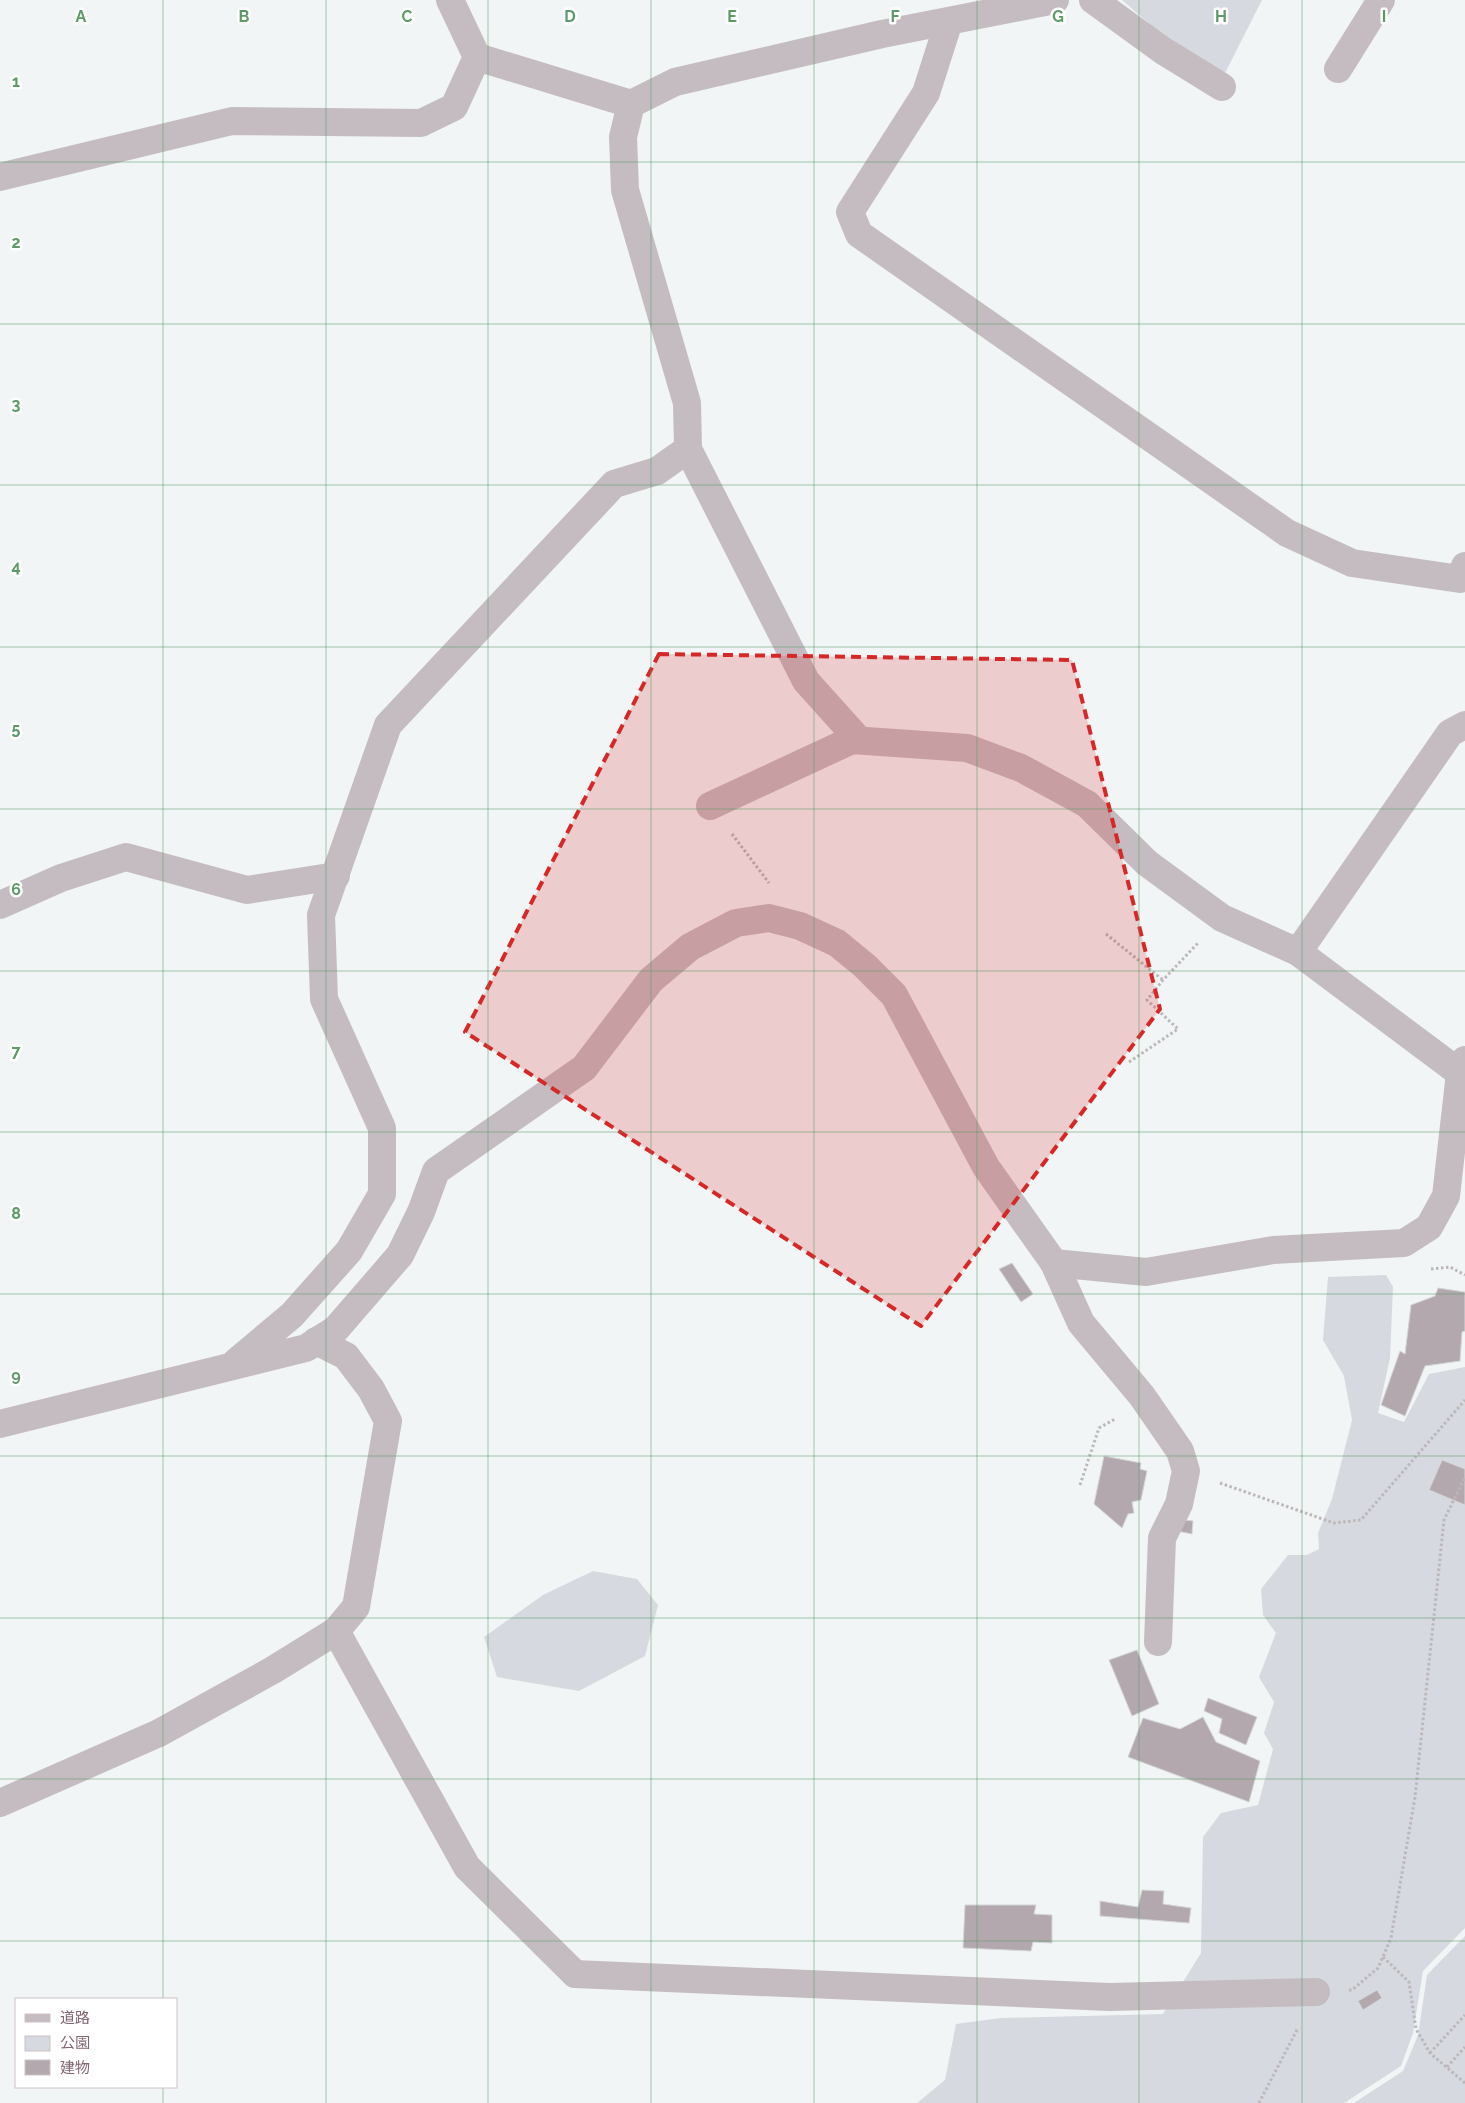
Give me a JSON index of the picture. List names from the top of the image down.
{
  "legend": ["道路", "公園", "建物"],
  "grid": {
    "columns": [
      "A",
      "B",
      "C",
      "D",
      "E",
      "F",
      "G",
      "H",
      "I"
    ],
    "rows": [
      "1",
      "2",
      "3",
      "4",
      "5",
      "6",
      "7",
      "8",
      "9"
    ]
  }
}
